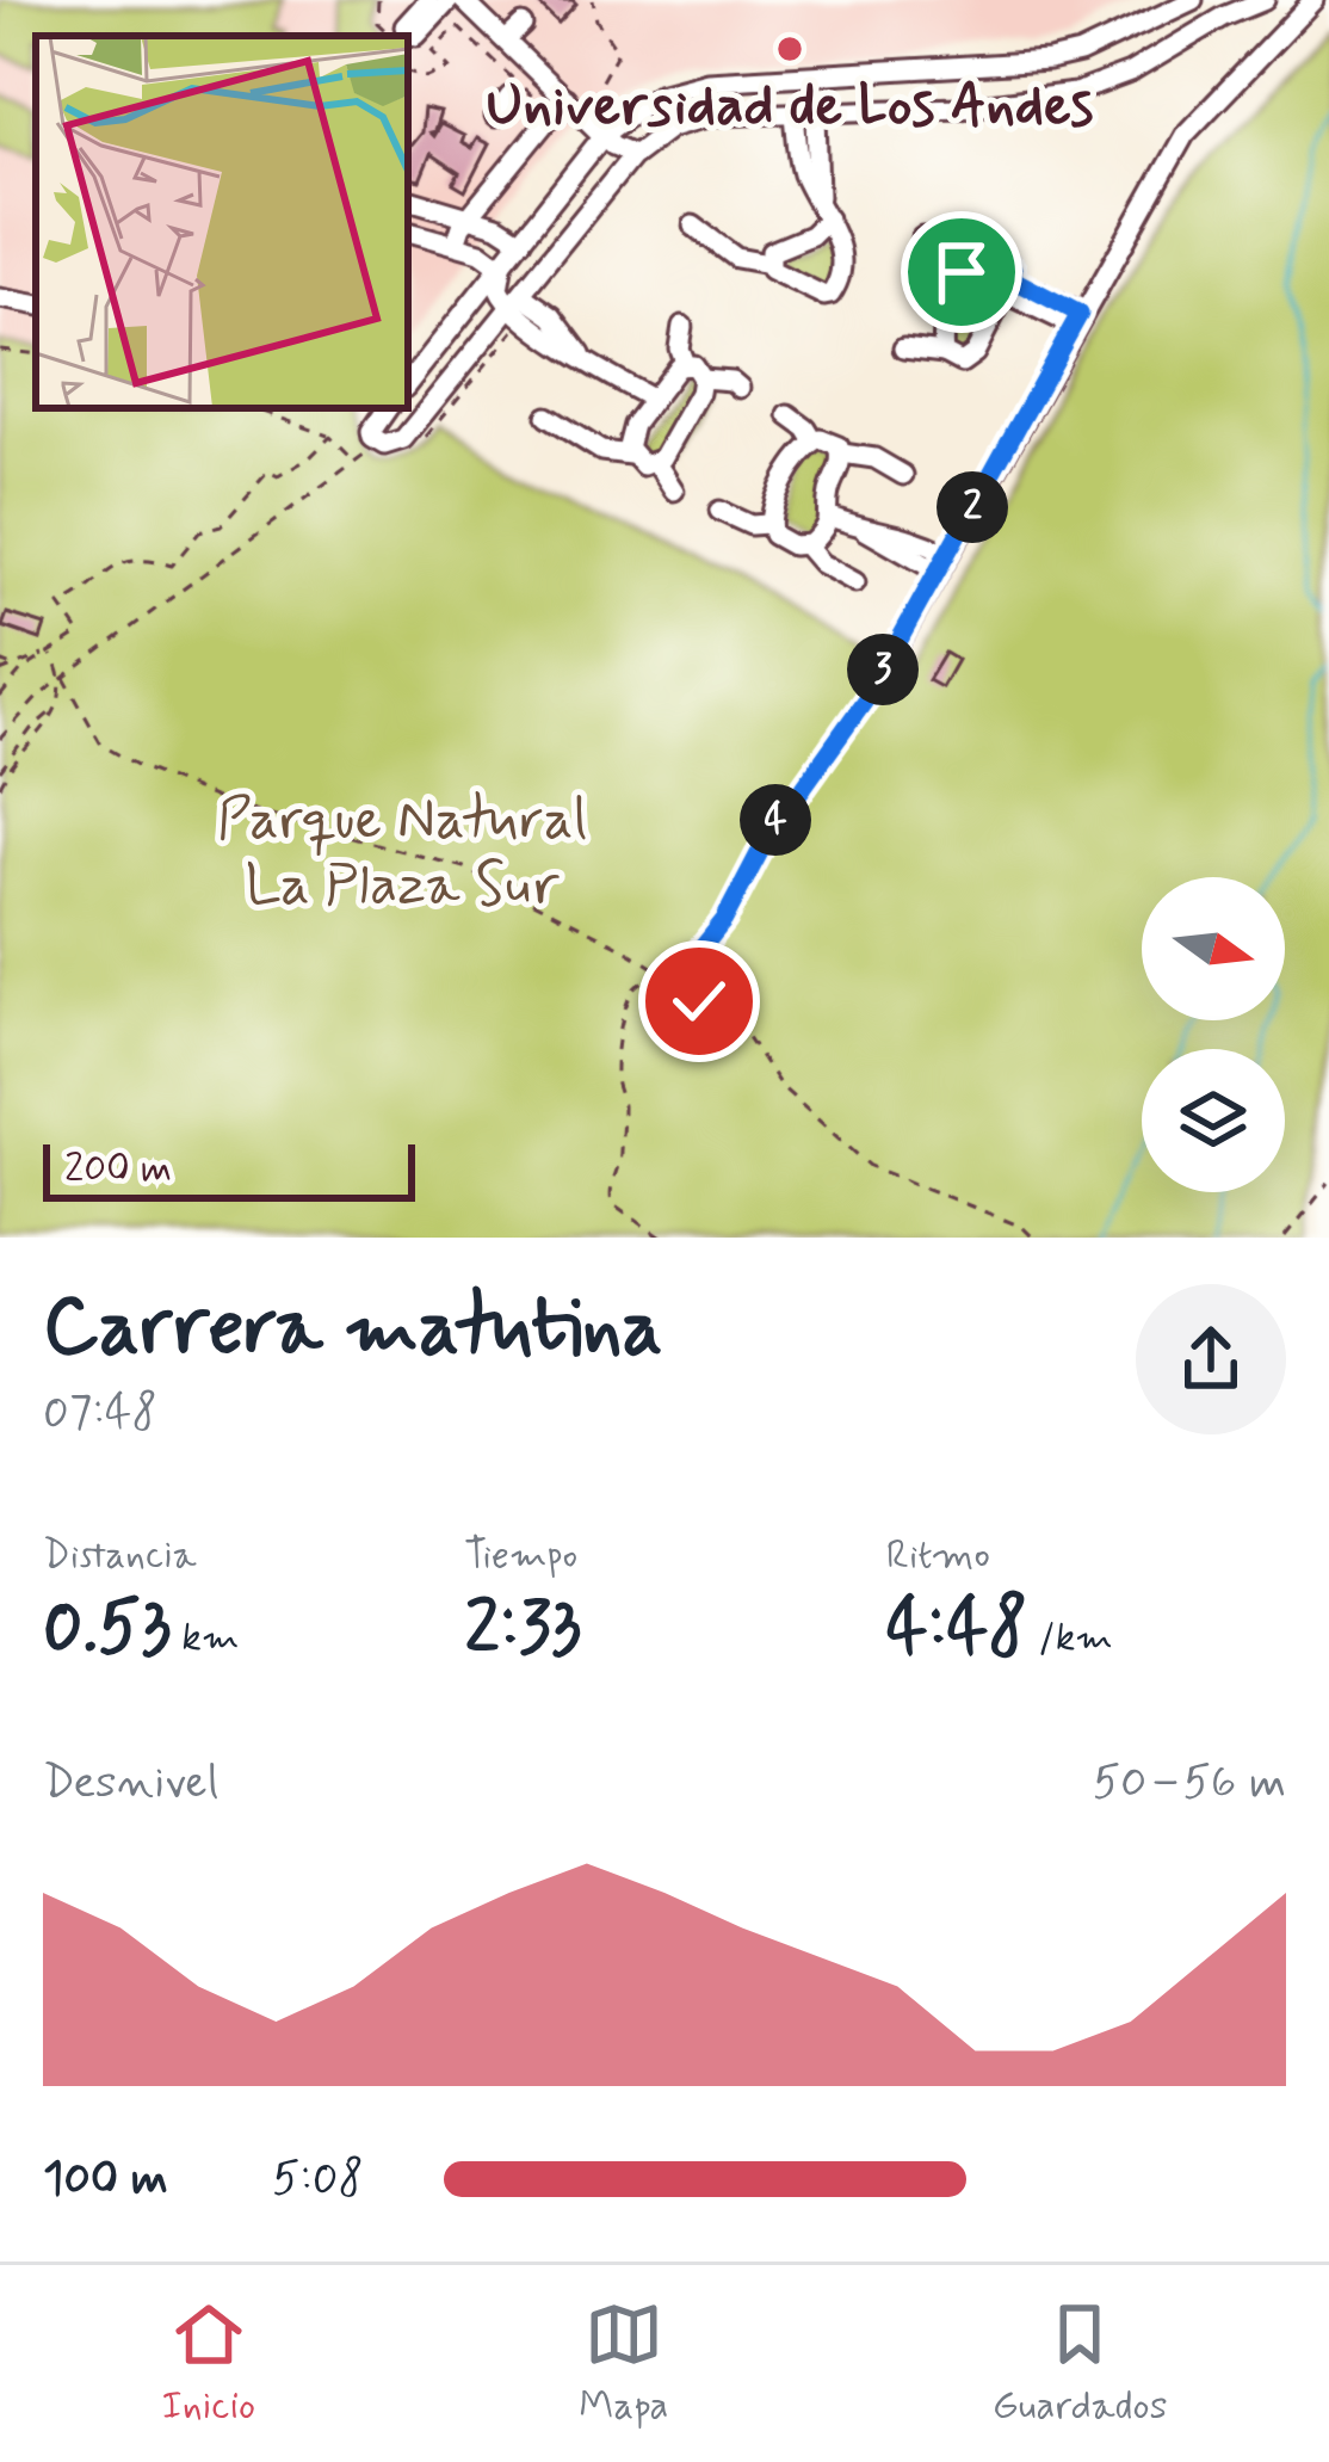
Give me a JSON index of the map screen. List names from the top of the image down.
{
  "parks": ["Parque Natural La Plaza Sur"],
  "places": ["Universidad de Los Andes"],
  "scale_bar": "200 m",
  "north": "right",
  "page": {
    "pins": ["2", "3", "4"],
    "scale": "200 m",
    "heading": ["Carrera matutina", "07:48"],
    "stats": [
      ["Distancia", "0.53 km"],
      ["Tiempo", "2:33"],
      ["Ritmo", "4:48 /km"]
    ],
    "chart": ["Desnivel", "50–56 m"],
    "list": [
      {
        "name": "100 m",
        "note": "5:08"
      }
    ],
    "tabs": ["Inicio", "Mapa", "Guardados"]
  }
}
